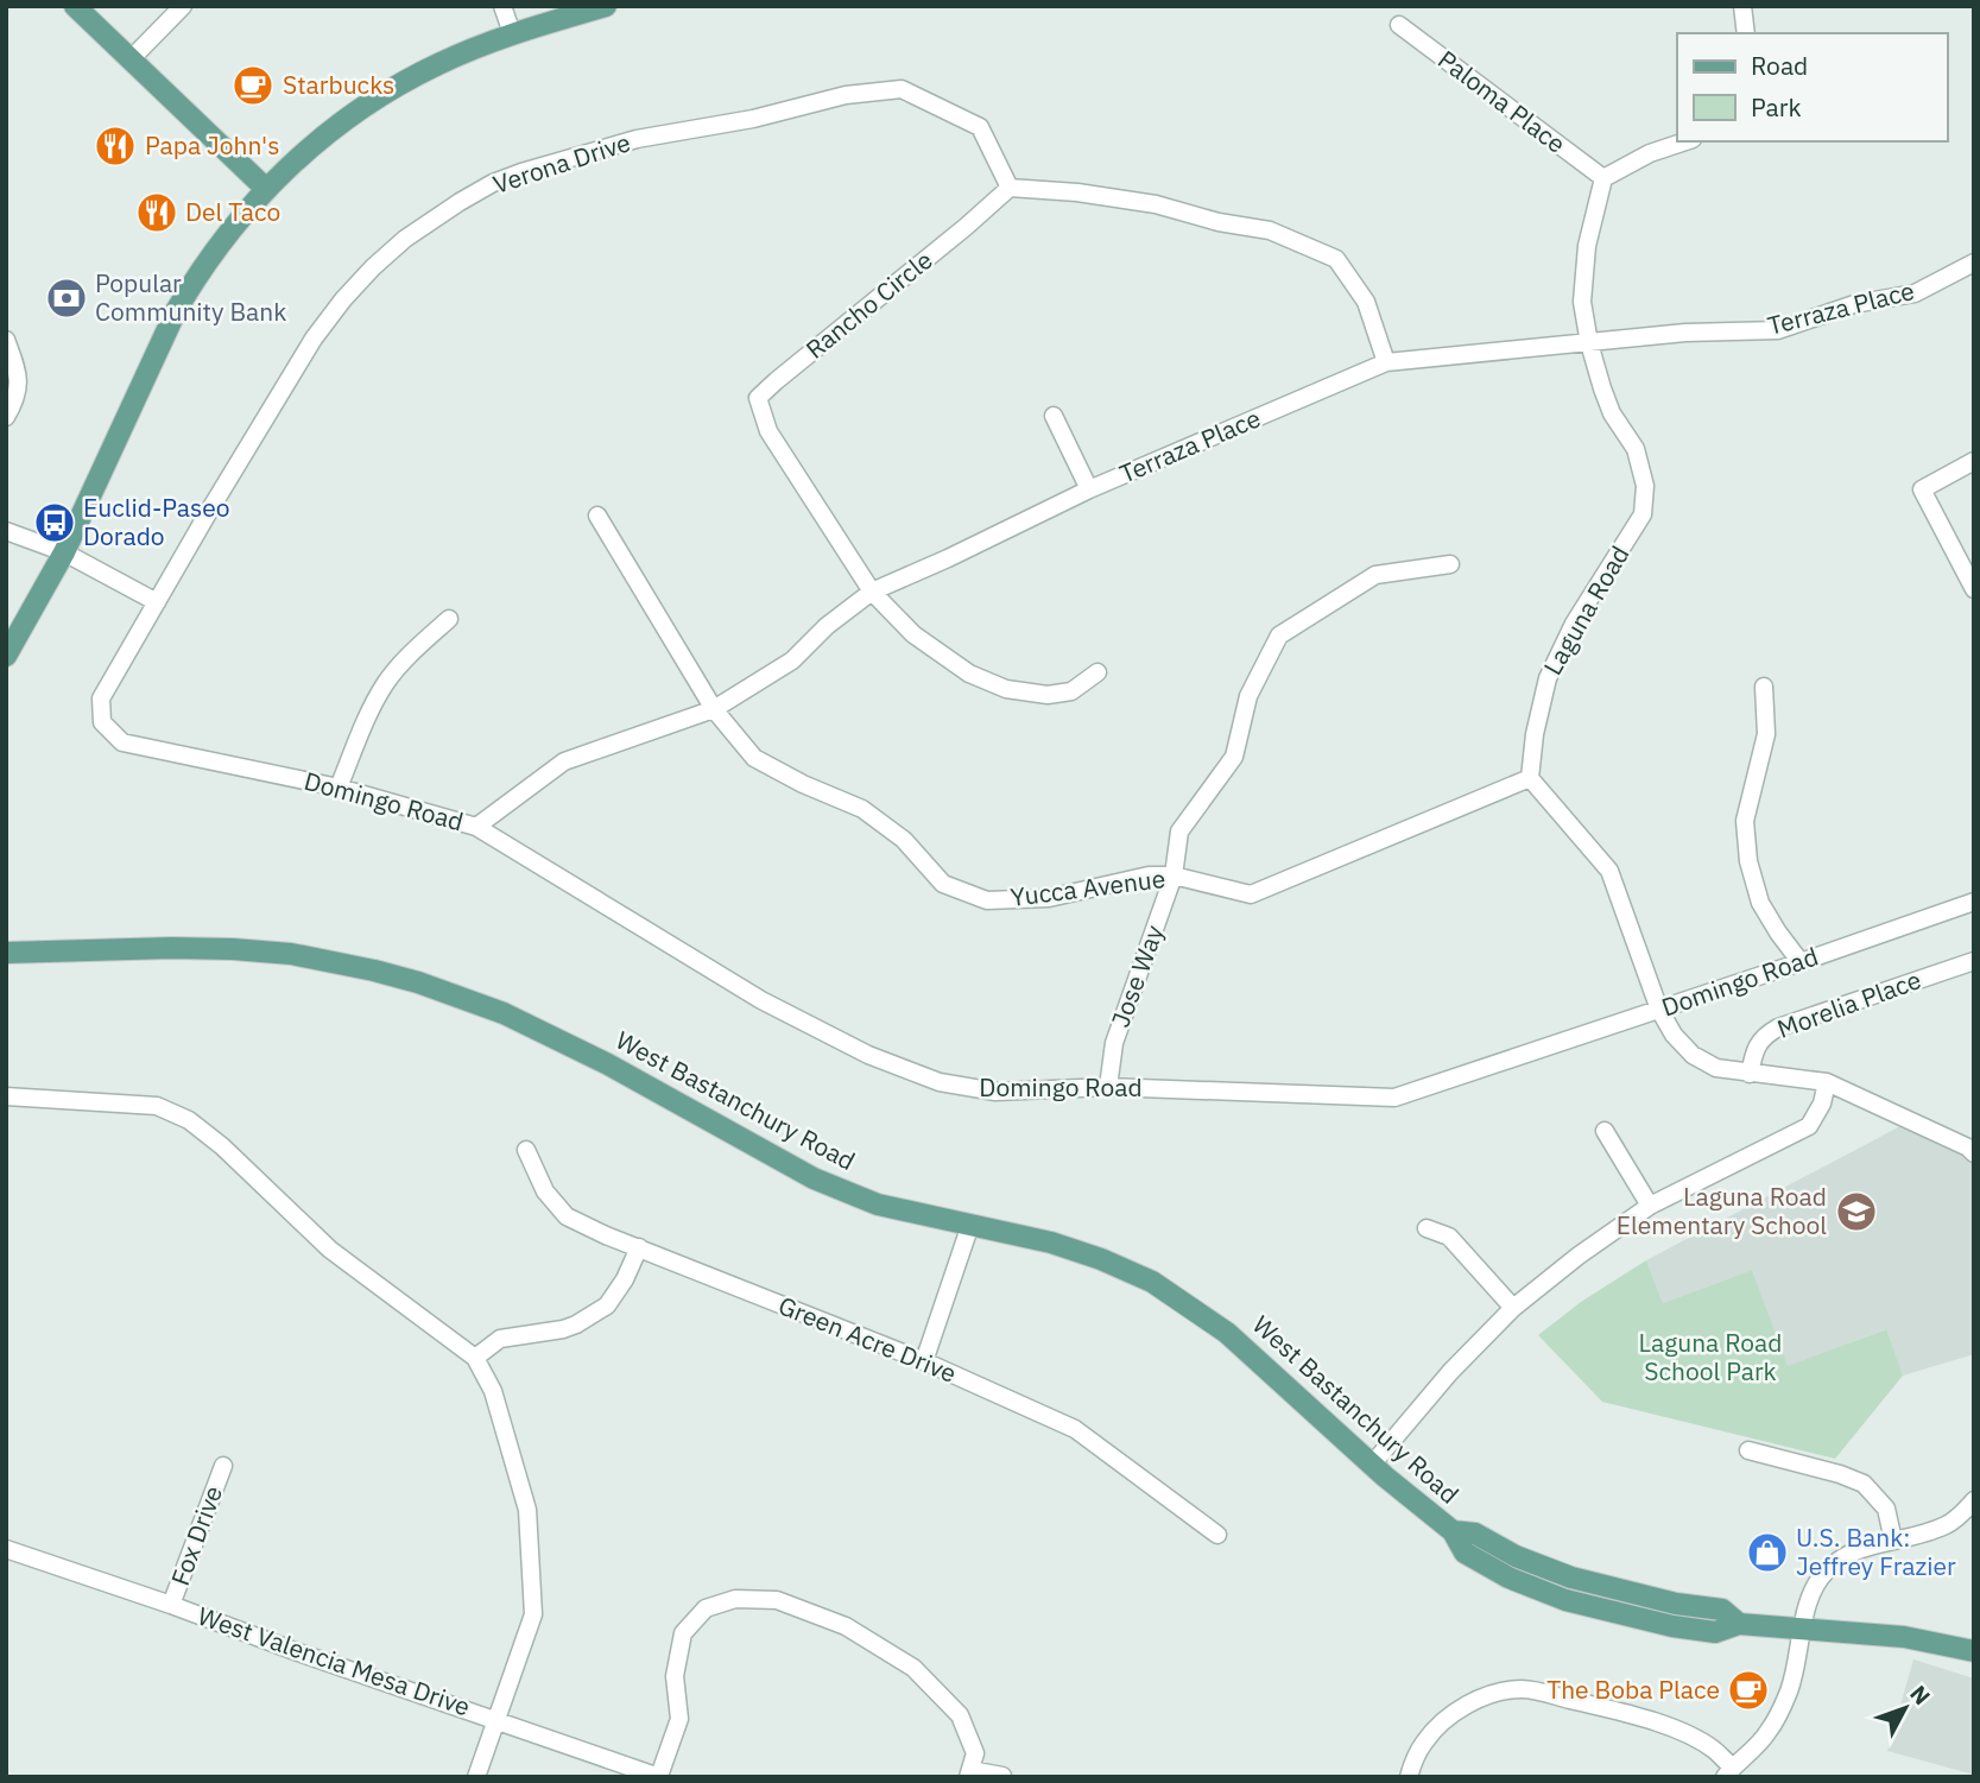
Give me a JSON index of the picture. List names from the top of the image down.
{
  "streets": {
    "main road": ["West Bastanchury Road"],
    "street": [
      "Paloma Place",
      "Verona Drive",
      "Rancho Circle",
      "Terraza Place",
      "Laguna Road",
      "Domingo Road",
      "Yucca Avenue",
      "Jose Way",
      "Morelia Place",
      "Green Acre Drive",
      "Fox Drive",
      "West Valencia Mesa Drive"
    ]
  },
  "crossings": [
    ["Paloma Place", "Laguna Road"],
    ["Verona Drive", "Rancho Circle"],
    ["Verona Drive", "Domingo Road"],
    ["Rancho Circle", "Terraza Place"],
    ["Terraza Place", "Laguna Road"],
    ["Terraza Place", "Domingo Road"],
    ["Terraza Place", "Yucca Avenue"],
    ["Laguna Road", "Yucca Avenue"],
    ["Domingo Road", "Jose Way"],
    ["Yucca Avenue", "Jose Way"],
    ["Fox Drive", "West Valencia Mesa Drive"]
  ],
  "parks": ["Laguna Road School Park"],
  "places": {
    "cafe": ["Starbucks", "The Boba Place"],
    "restaurant": ["Papa John's", "Del Taco"],
    "bank": ["Popular Community Bank"],
    "bus stop": ["Euclid-Paseo Dorado"],
    "school or university": ["Laguna Road Elementary School"],
    "shop": ["U.S. Bank: Jeffrey Frazier"]
  },
  "legend": ["Road", "Park"],
  "north": "top right"
}
